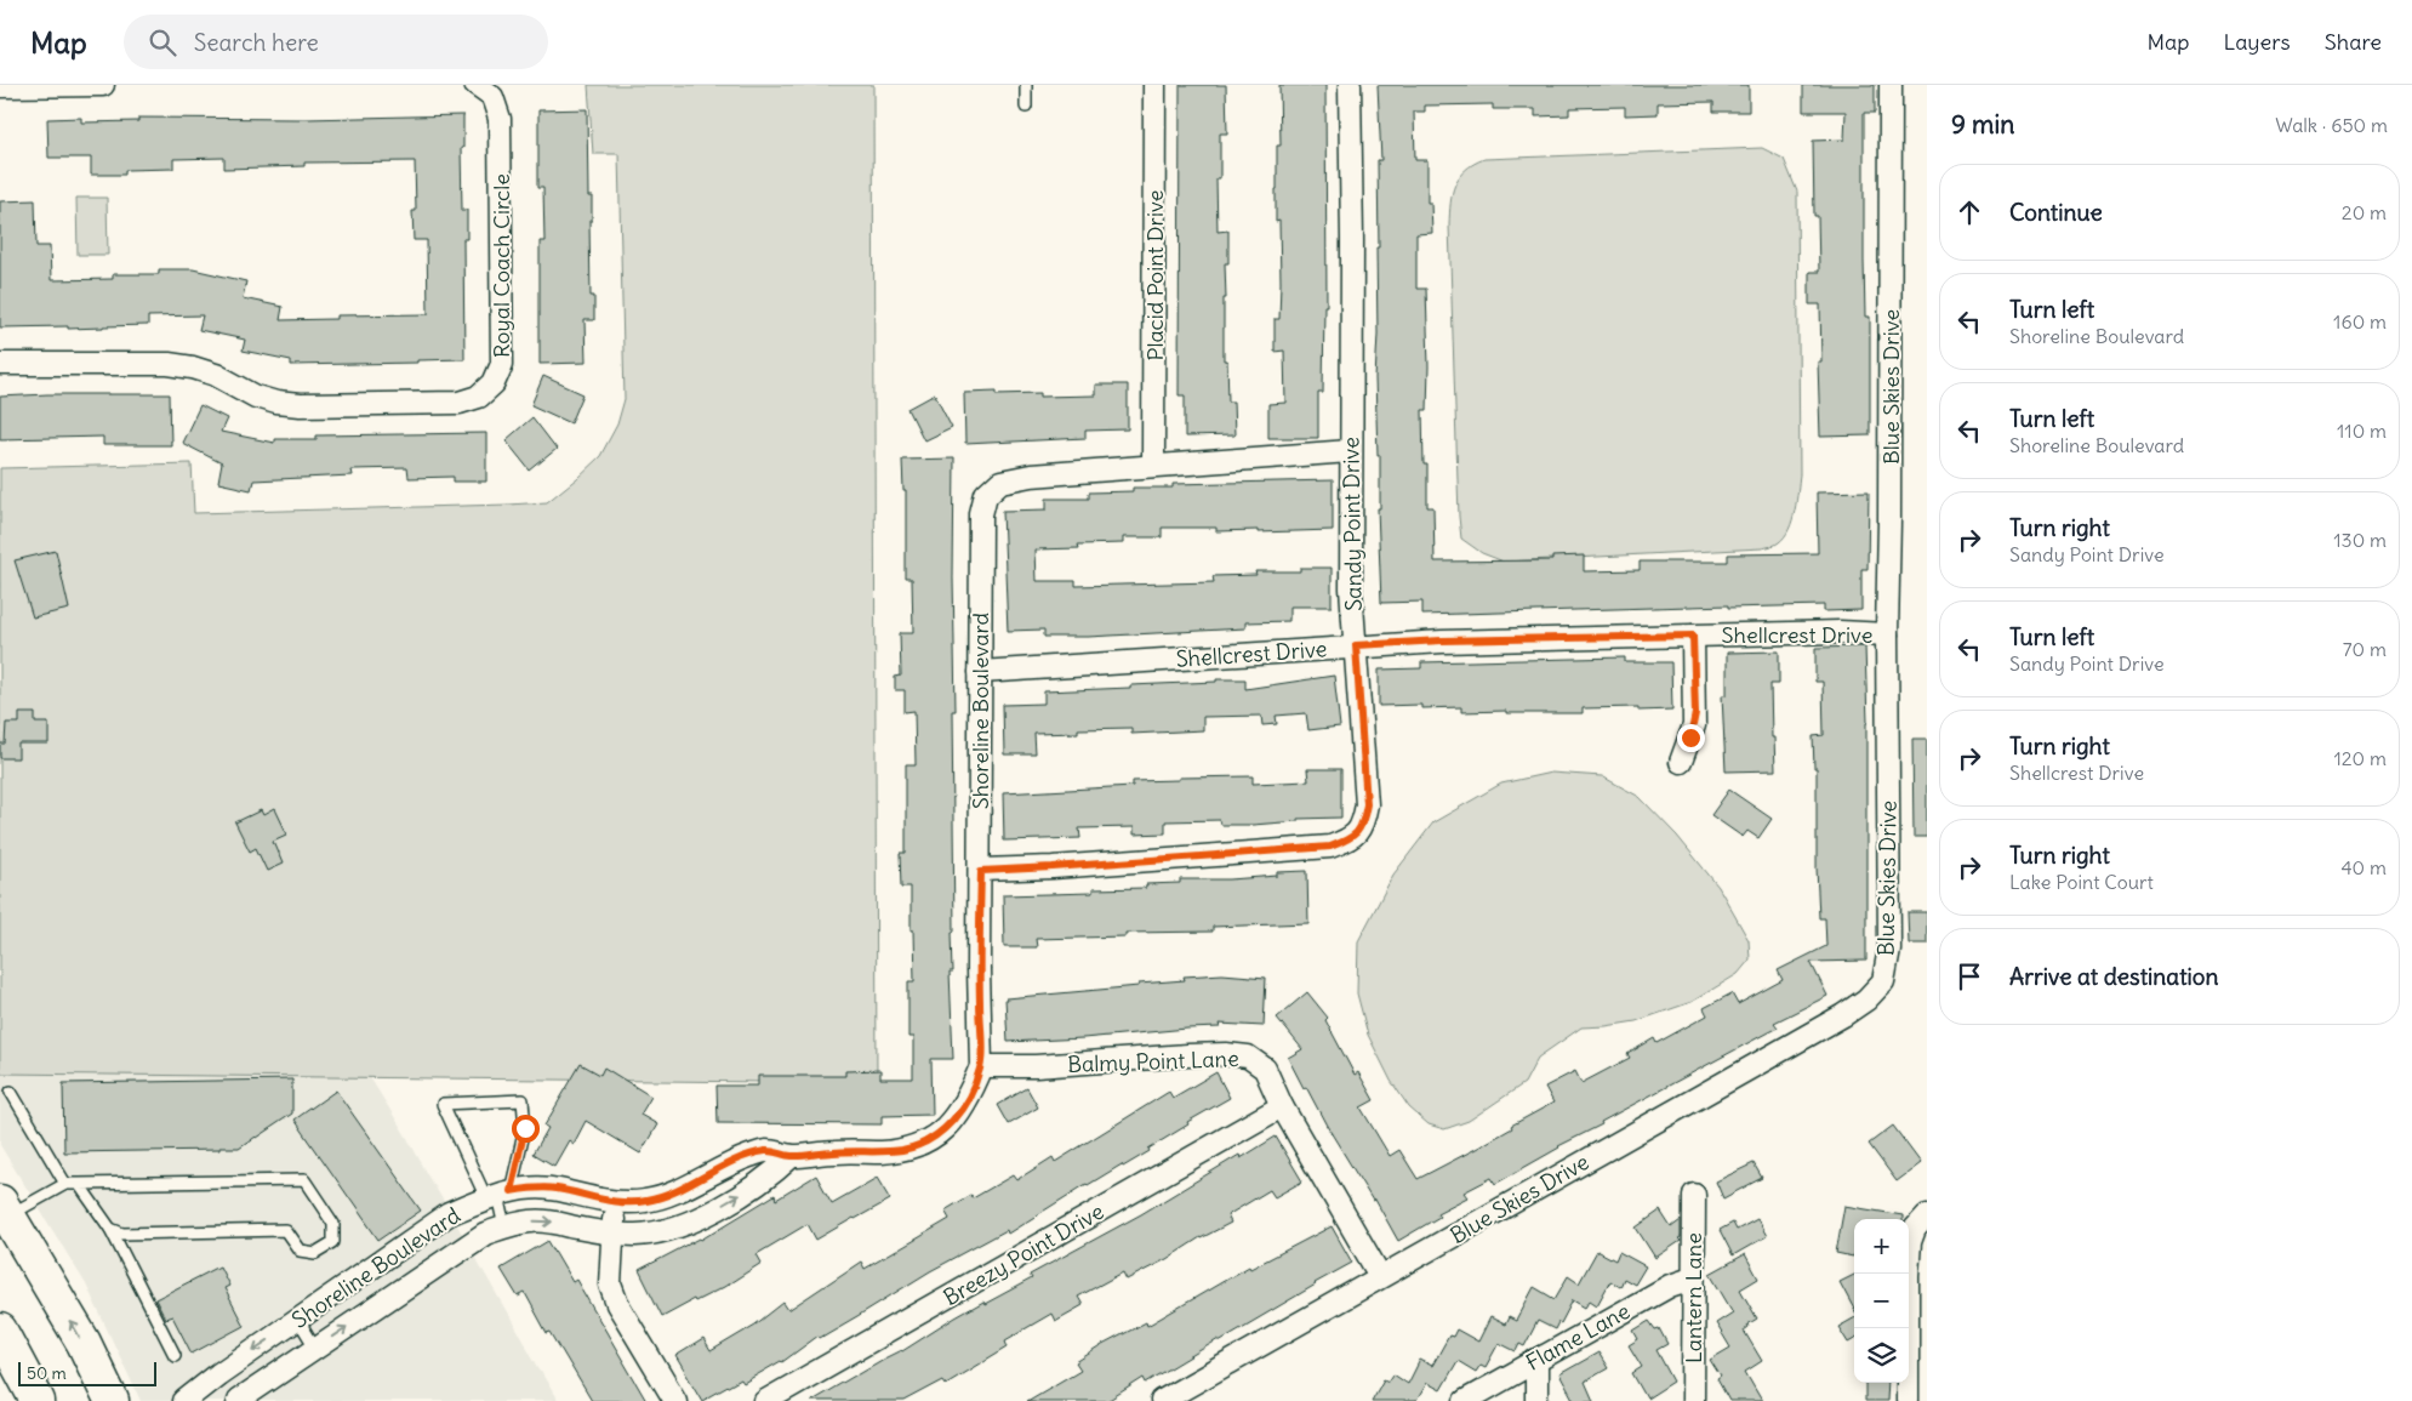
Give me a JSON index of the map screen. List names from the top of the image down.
{
  "streets": {
    "street": [
      "Royal Coach Circle",
      "Placid Point Drive",
      "Blue Skies Drive",
      "Sandy Point Drive",
      "Shellcrest Drive",
      "Shoreline Boulevard",
      "Balmy Point Lane",
      "Breezy Point Drive",
      "Lantern Lane",
      "Flame Lane"
    ]
  },
  "crossings": [
    ["Placid Point Drive", "Shoreline Boulevard"],
    ["Blue Skies Drive", "Shellcrest Drive"],
    ["Blue Skies Drive", "Balmy Point Lane"],
    ["Sandy Point Drive", "Shellcrest Drive"],
    ["Sandy Point Drive", "Shoreline Boulevard"],
    ["Shellcrest Drive", "Shoreline Boulevard"],
    ["Shoreline Boulevard", "Balmy Point Lane"],
    ["Balmy Point Lane", "Breezy Point Drive"],
    ["Lantern Lane", "Flame Lane"]
  ],
  "scale_bar": "50 m",
  "page": {
    "header": "Map",
    "search": "Search here",
    "nav": ["Map", "Layers", "Share"],
    "heading": ["9 min", "Walk · 650 m"],
    "list": [
      ["Continue", "20 m"],
      ["Turn left", "Shoreline Boulevard", "160 m"],
      ["Turn left", "Shoreline Boulevard", "110 m"],
      ["Turn right", "Sandy Point Drive", "130 m"],
      ["Turn left", "Sandy Point Drive", "70 m"],
      ["Turn right", "Shellcrest Drive", "120 m"],
      ["Turn right", "Lake Point Court", "40 m"],
      "Arrive at destination"
    ],
    "map_buttons": ["+", "−"],
    "scale": "50 m"
  }
}
